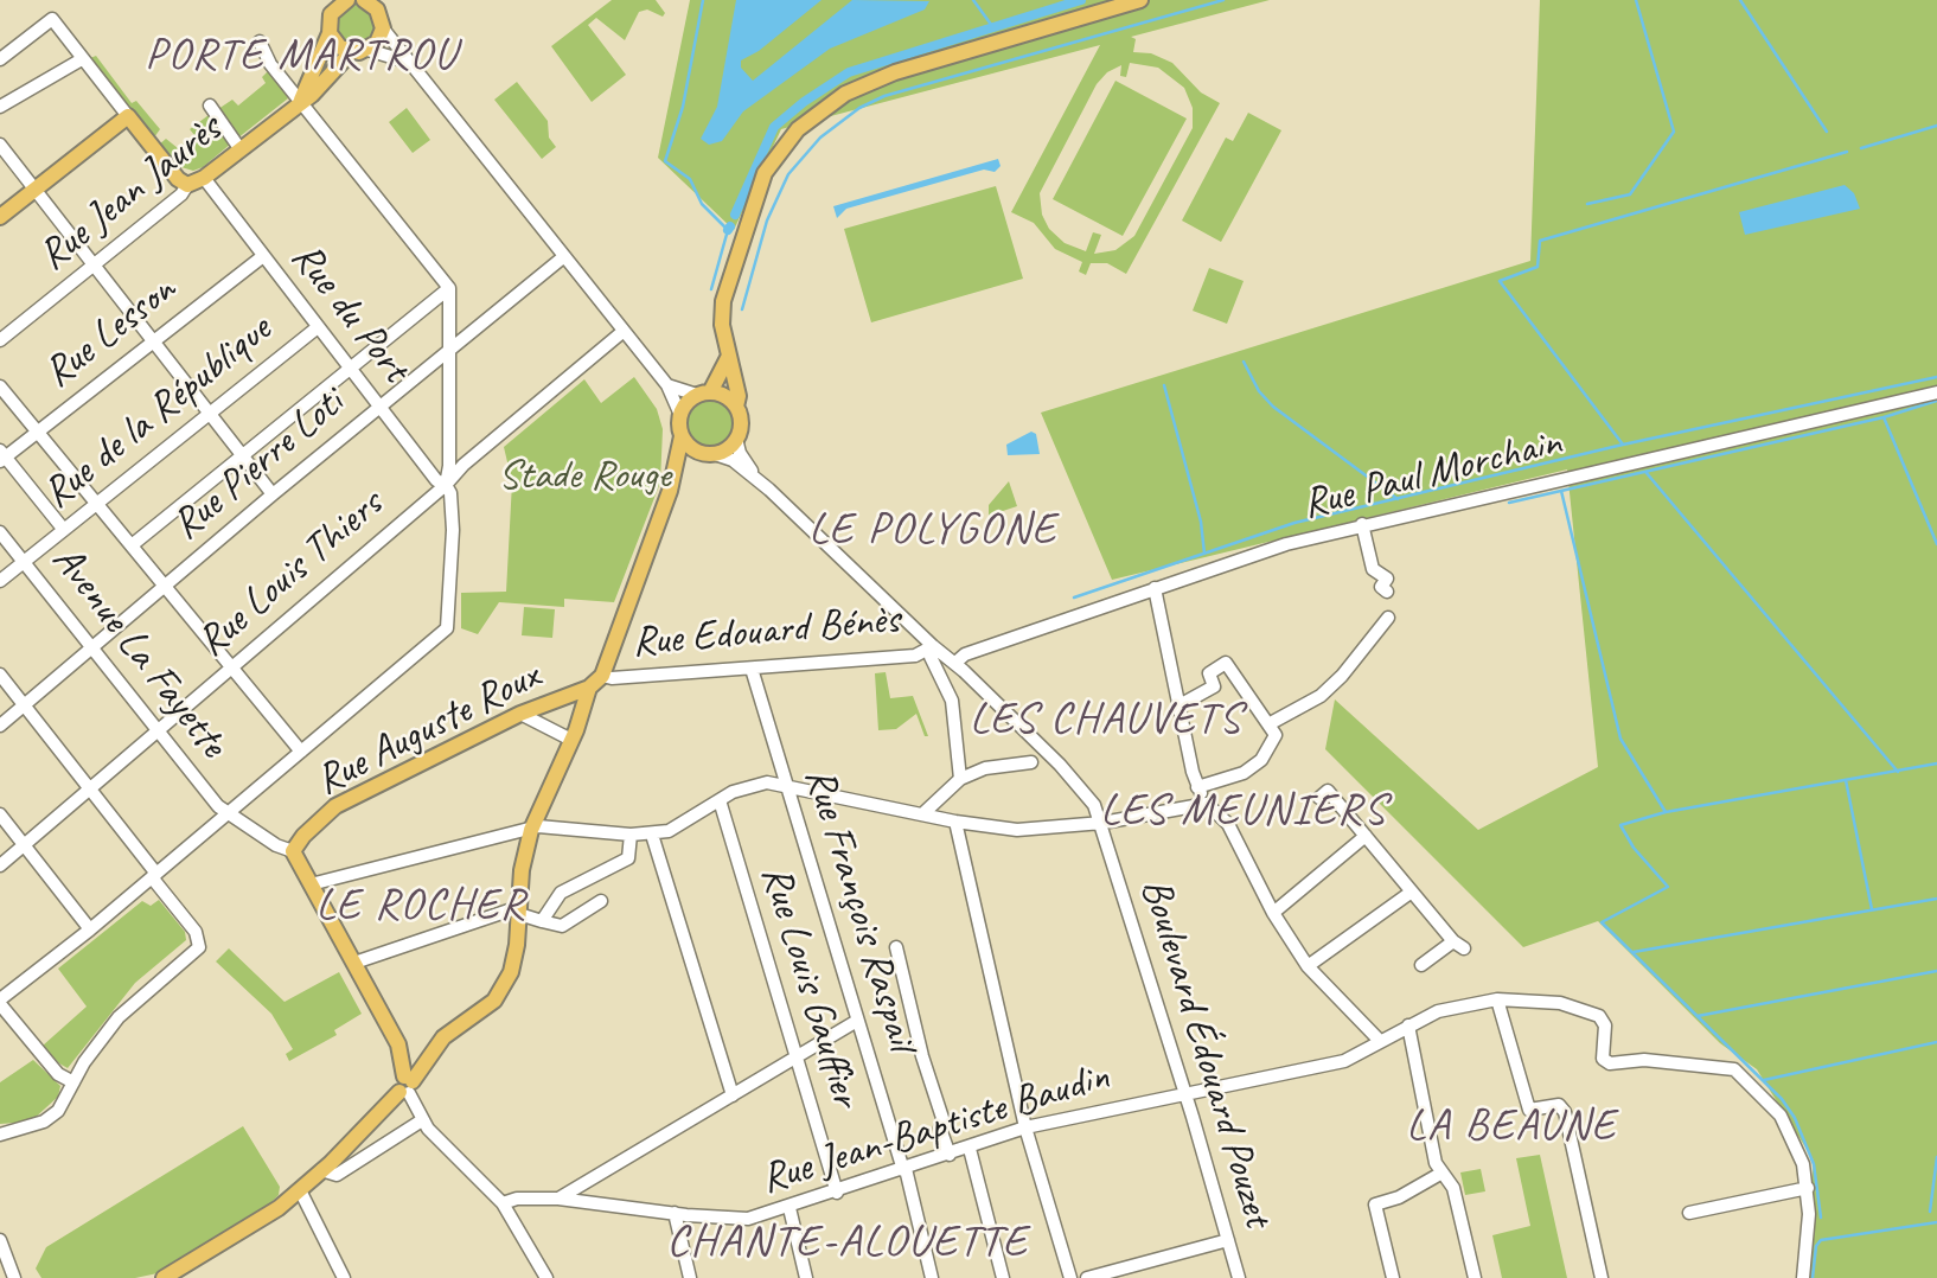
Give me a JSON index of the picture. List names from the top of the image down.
{
  "streets": {
    "main road": ["Rue Jean Jaurès", "Rue Auguste Roux"],
    "street": [
      "Rue du Port",
      "Rue Lesson",
      "Rue de la République",
      "Rue Pierre Loti",
      "Rue Paul Morchain",
      "Rue Louis Thiers",
      "Rue Edouard Bénès",
      "Avenue La Fayette",
      "Rue François Raspail",
      "Rue Louis Gauffier",
      "Boulevard Édouard Pouzet",
      "Rue Jean-Baptiste Baudin"
    ]
  },
  "crossings": [
    ["Rue Jean Jaurès", "Rue du Port"],
    ["Rue du Port", "Rue Lesson"],
    ["Rue du Port", "Rue de la République"],
    ["Rue du Port", "Rue Pierre Loti"],
    ["Rue du Port", "Rue Louis Thiers"],
    ["Rue de la République", "Avenue La Fayette"],
    ["Rue Pierre Loti", "Avenue La Fayette"],
    ["Rue Paul Morchain", "Boulevard Édouard Pouzet"],
    ["Rue Louis Thiers", "Avenue La Fayette"],
    ["Rue Edouard Bénès", "Rue Auguste Roux"],
    ["Rue Edouard Bénès", "Rue François Raspail"],
    ["Rue Edouard Bénès", "Boulevard Édouard Pouzet"],
    ["Avenue La Fayette", "Rue Auguste Roux"],
    ["Rue François Raspail", "Rue Jean-Baptiste Baudin"],
    ["Rue Louis Gauffier", "Rue Jean-Baptiste Baudin"],
    ["Boulevard Édouard Pouzet", "Rue Jean-Baptiste Baudin"]
  ],
  "districts": [
    "PORTE MARTROU",
    "LE POLYGONE",
    "LES CHAUVETS",
    "LES MEUNIERS",
    "LE ROCHER",
    "LA BEAUNE",
    "CHANTE-ALOUETTE"
  ],
  "parks": ["Stade Rouge"]
}
